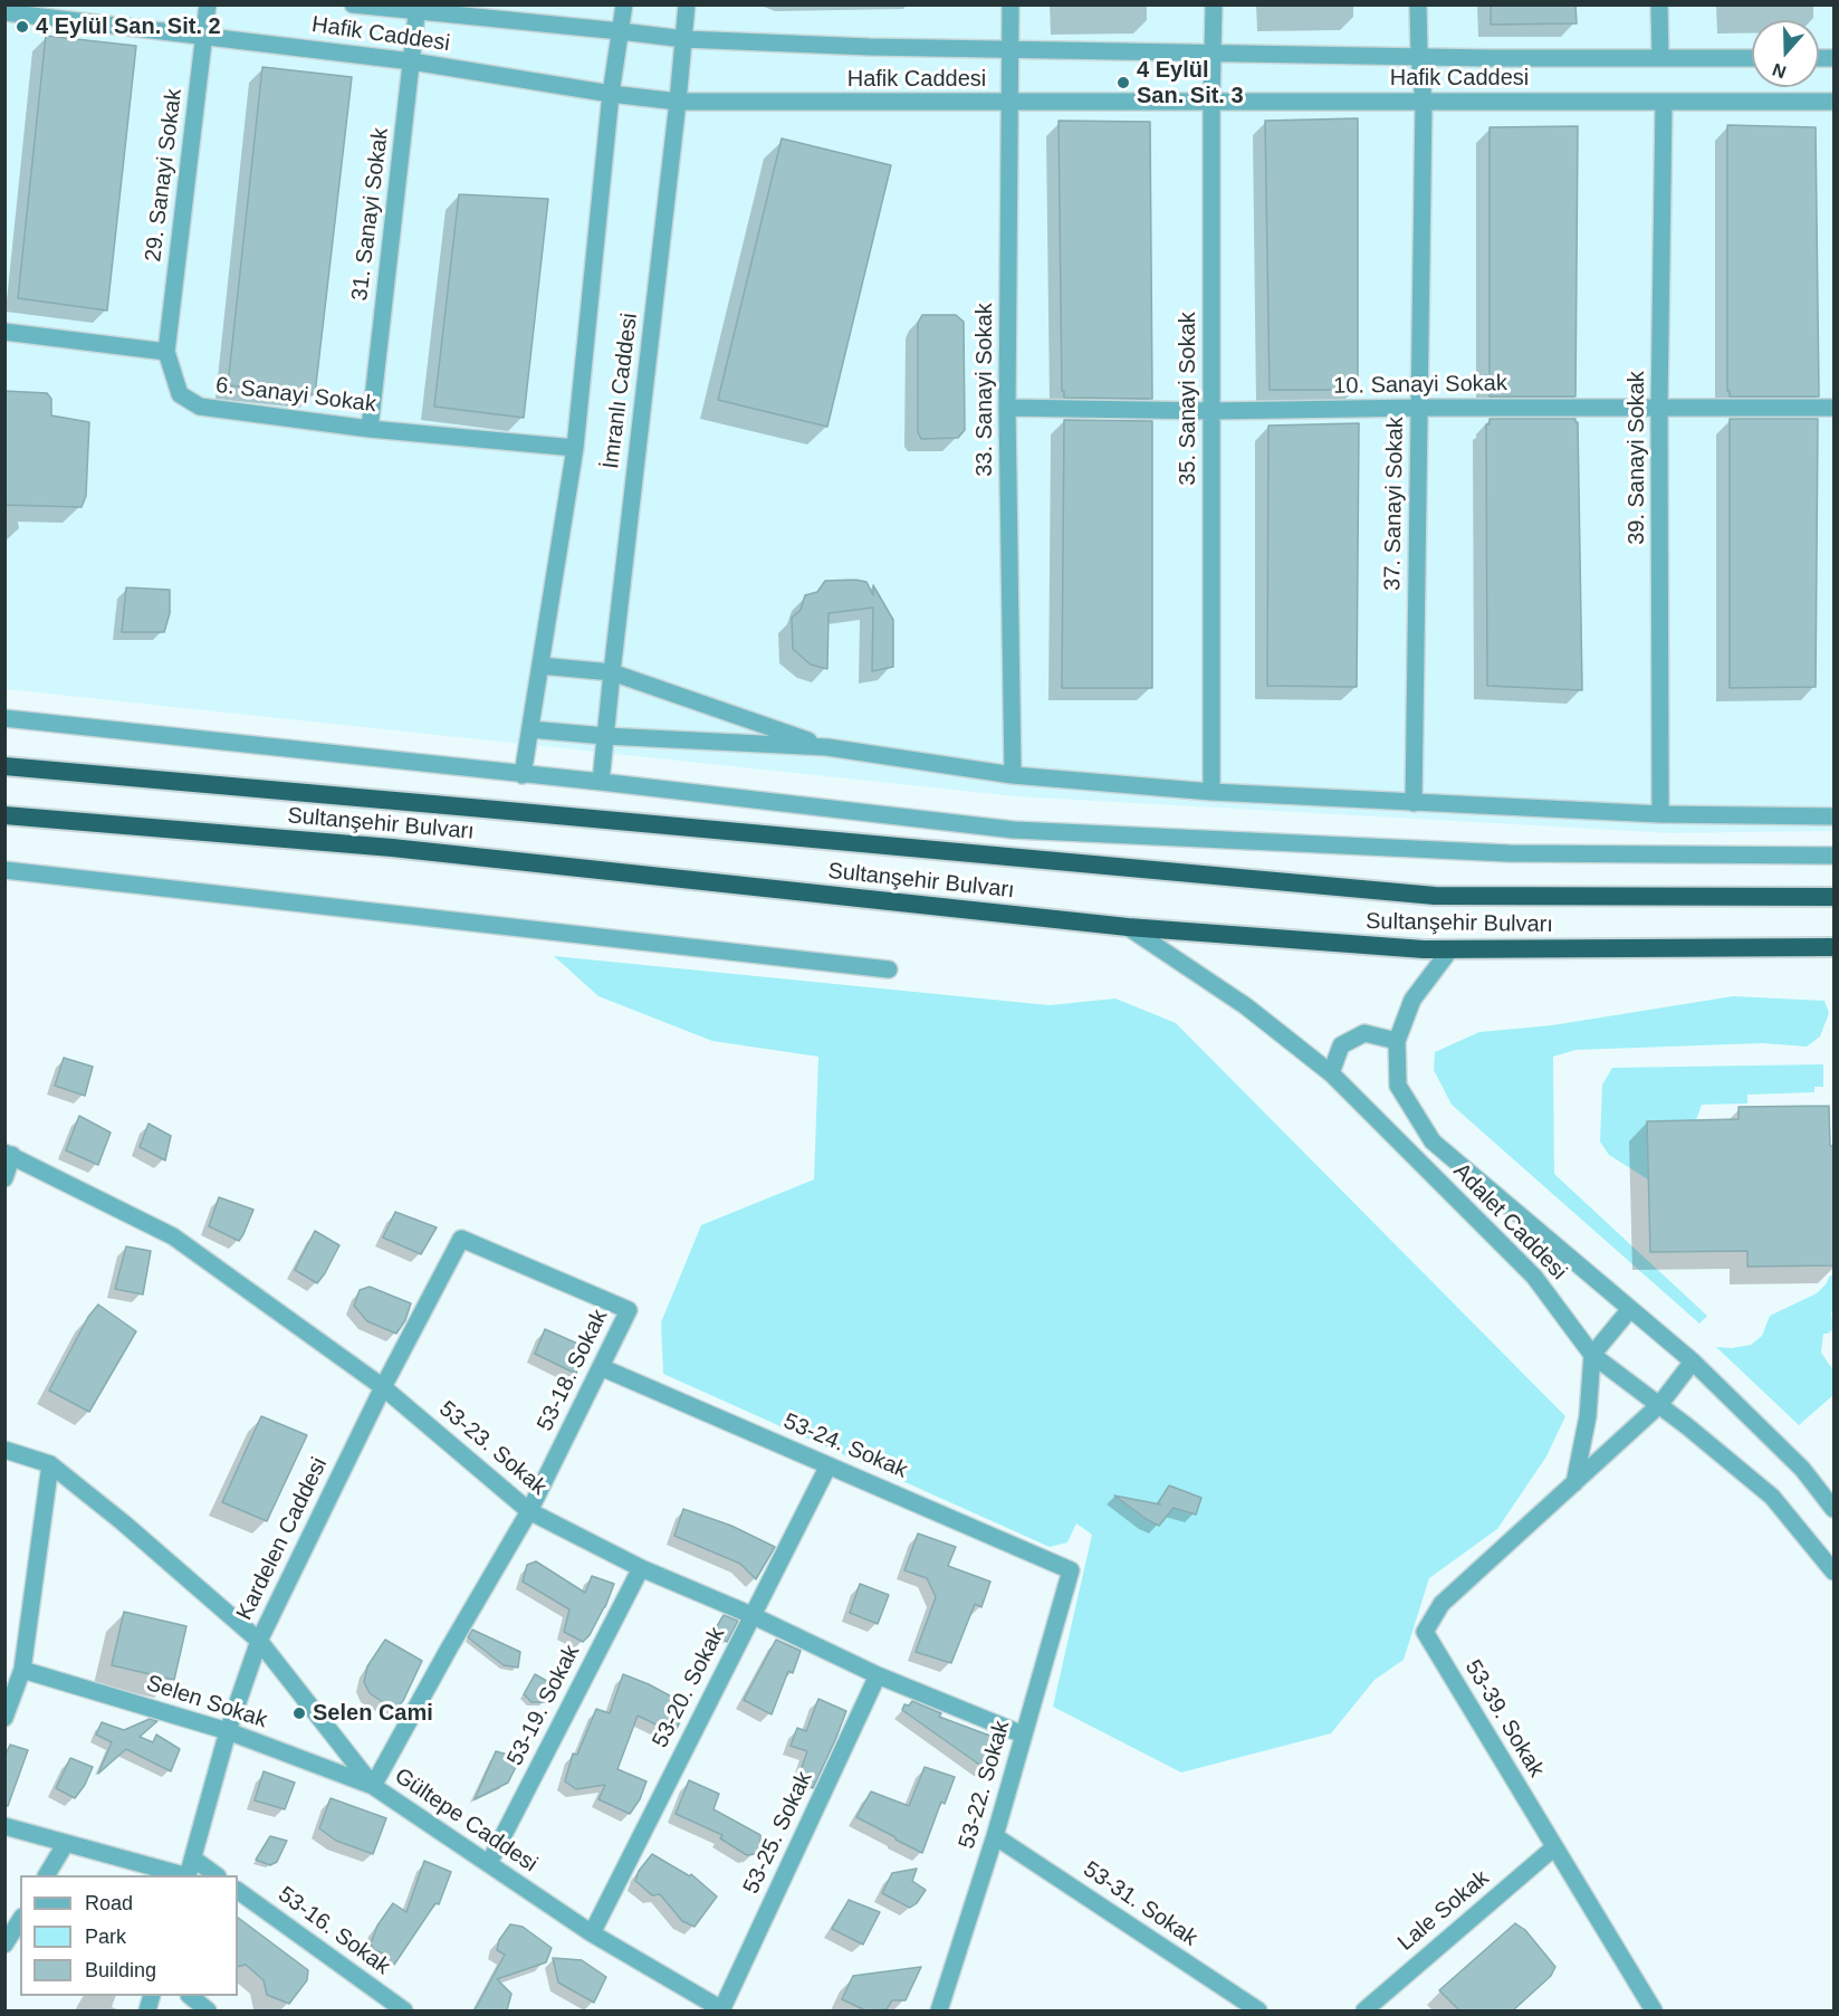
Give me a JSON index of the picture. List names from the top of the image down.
{
  "streets": {
    "highway": ["Sultanşehir Bulvarı"],
    "street": [
      "Hafik Caddesi",
      "29. Sanayi Sokak",
      "31. Sanayi Sokak",
      "10. Sanayi Sokak",
      "33. Sanayi Sokak",
      "İmranlı Caddesi",
      "6. Sanayi Sokak",
      "35. Sanayi Sokak",
      "39. Sanayi Sokak",
      "37. Sanayi Sokak",
      "Adalet Caddesi",
      "53-18. Sokak",
      "53-24. Sokak",
      "53-23. Sokak",
      "Kardelen Caddesi",
      "53-20. Sokak",
      "Selen Sokak",
      "53-19. Sokak",
      "53-39. Sokak",
      "53-22. Sokak",
      "Gültepe Caddesi",
      "53-25. Sokak",
      "53-31. Sokak",
      "Lale Sokak",
      "53-16. Sokak"
    ]
  },
  "crossings": [
    ["Hafik Caddesi", "29. Sanayi Sokak"],
    ["Hafik Caddesi", "31. Sanayi Sokak"],
    ["Hafik Caddesi", "33. Sanayi Sokak"],
    ["Hafik Caddesi", "İmranlı Caddesi"],
    ["Hafik Caddesi", "35. Sanayi Sokak"],
    ["Hafik Caddesi", "39. Sanayi Sokak"],
    ["Hafik Caddesi", "37. Sanayi Sokak"],
    ["29. Sanayi Sokak", "6. Sanayi Sokak"],
    ["31. Sanayi Sokak", "6. Sanayi Sokak"],
    ["10. Sanayi Sokak", "33. Sanayi Sokak"],
    ["10. Sanayi Sokak", "35. Sanayi Sokak"],
    ["10. Sanayi Sokak", "39. Sanayi Sokak"],
    ["10. Sanayi Sokak", "37. Sanayi Sokak"],
    ["İmranlı Caddesi", "6. Sanayi Sokak"],
    ["Sultanşehir Bulvarı", "Adalet Caddesi"],
    ["Adalet Caddesi", "53-39. Sokak"],
    ["53-18. Sokak", "53-24. Sokak"],
    ["53-18. Sokak", "53-23. Sokak"],
    ["53-18. Sokak", "Kardelen Caddesi"],
    ["53-18. Sokak", "Selen Sokak"],
    ["53-18. Sokak", "Gültepe Caddesi"],
    ["53-24. Sokak", "53-20. Sokak"],
    ["53-24. Sokak", "53-22. Sokak"],
    ["53-23. Sokak", "Kardelen Caddesi"],
    ["53-23. Sokak", "53-20. Sokak"],
    ["53-23. Sokak", "53-19. Sokak"],
    ["53-23. Sokak", "53-22. Sokak"],
    ["53-23. Sokak", "53-25. Sokak"],
    ["Kardelen Caddesi", "Selen Sokak"],
    ["Kardelen Caddesi", "Gültepe Caddesi"],
    ["53-20. Sokak", "Gültepe Caddesi"],
    ["Selen Sokak", "Gültepe Caddesi"],
    ["53-19. Sokak", "Gültepe Caddesi"],
    ["53-39. Sokak", "Lale Sokak"],
    ["53-22. Sokak", "53-31. Sokak"],
    ["Gültepe Caddesi", "53-25. Sokak"]
  ],
  "places": ["4 Eylül San. Sit. 2", "4 Eylül San. Sit. 3", "Selen Cami"],
  "legend": ["Road", "Park", "Building"],
  "north": "bottom"
}
